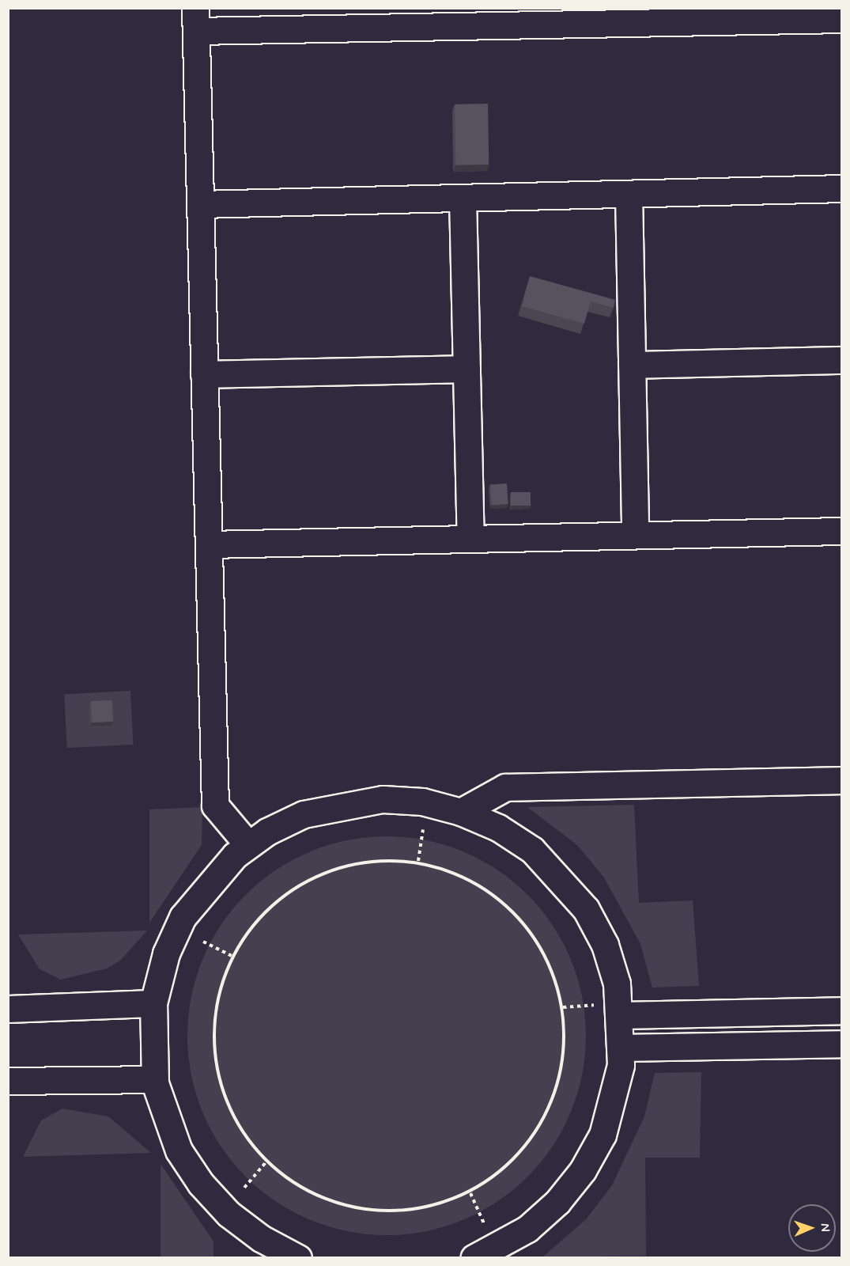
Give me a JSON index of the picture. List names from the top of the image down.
{
  "north": "right"
}
